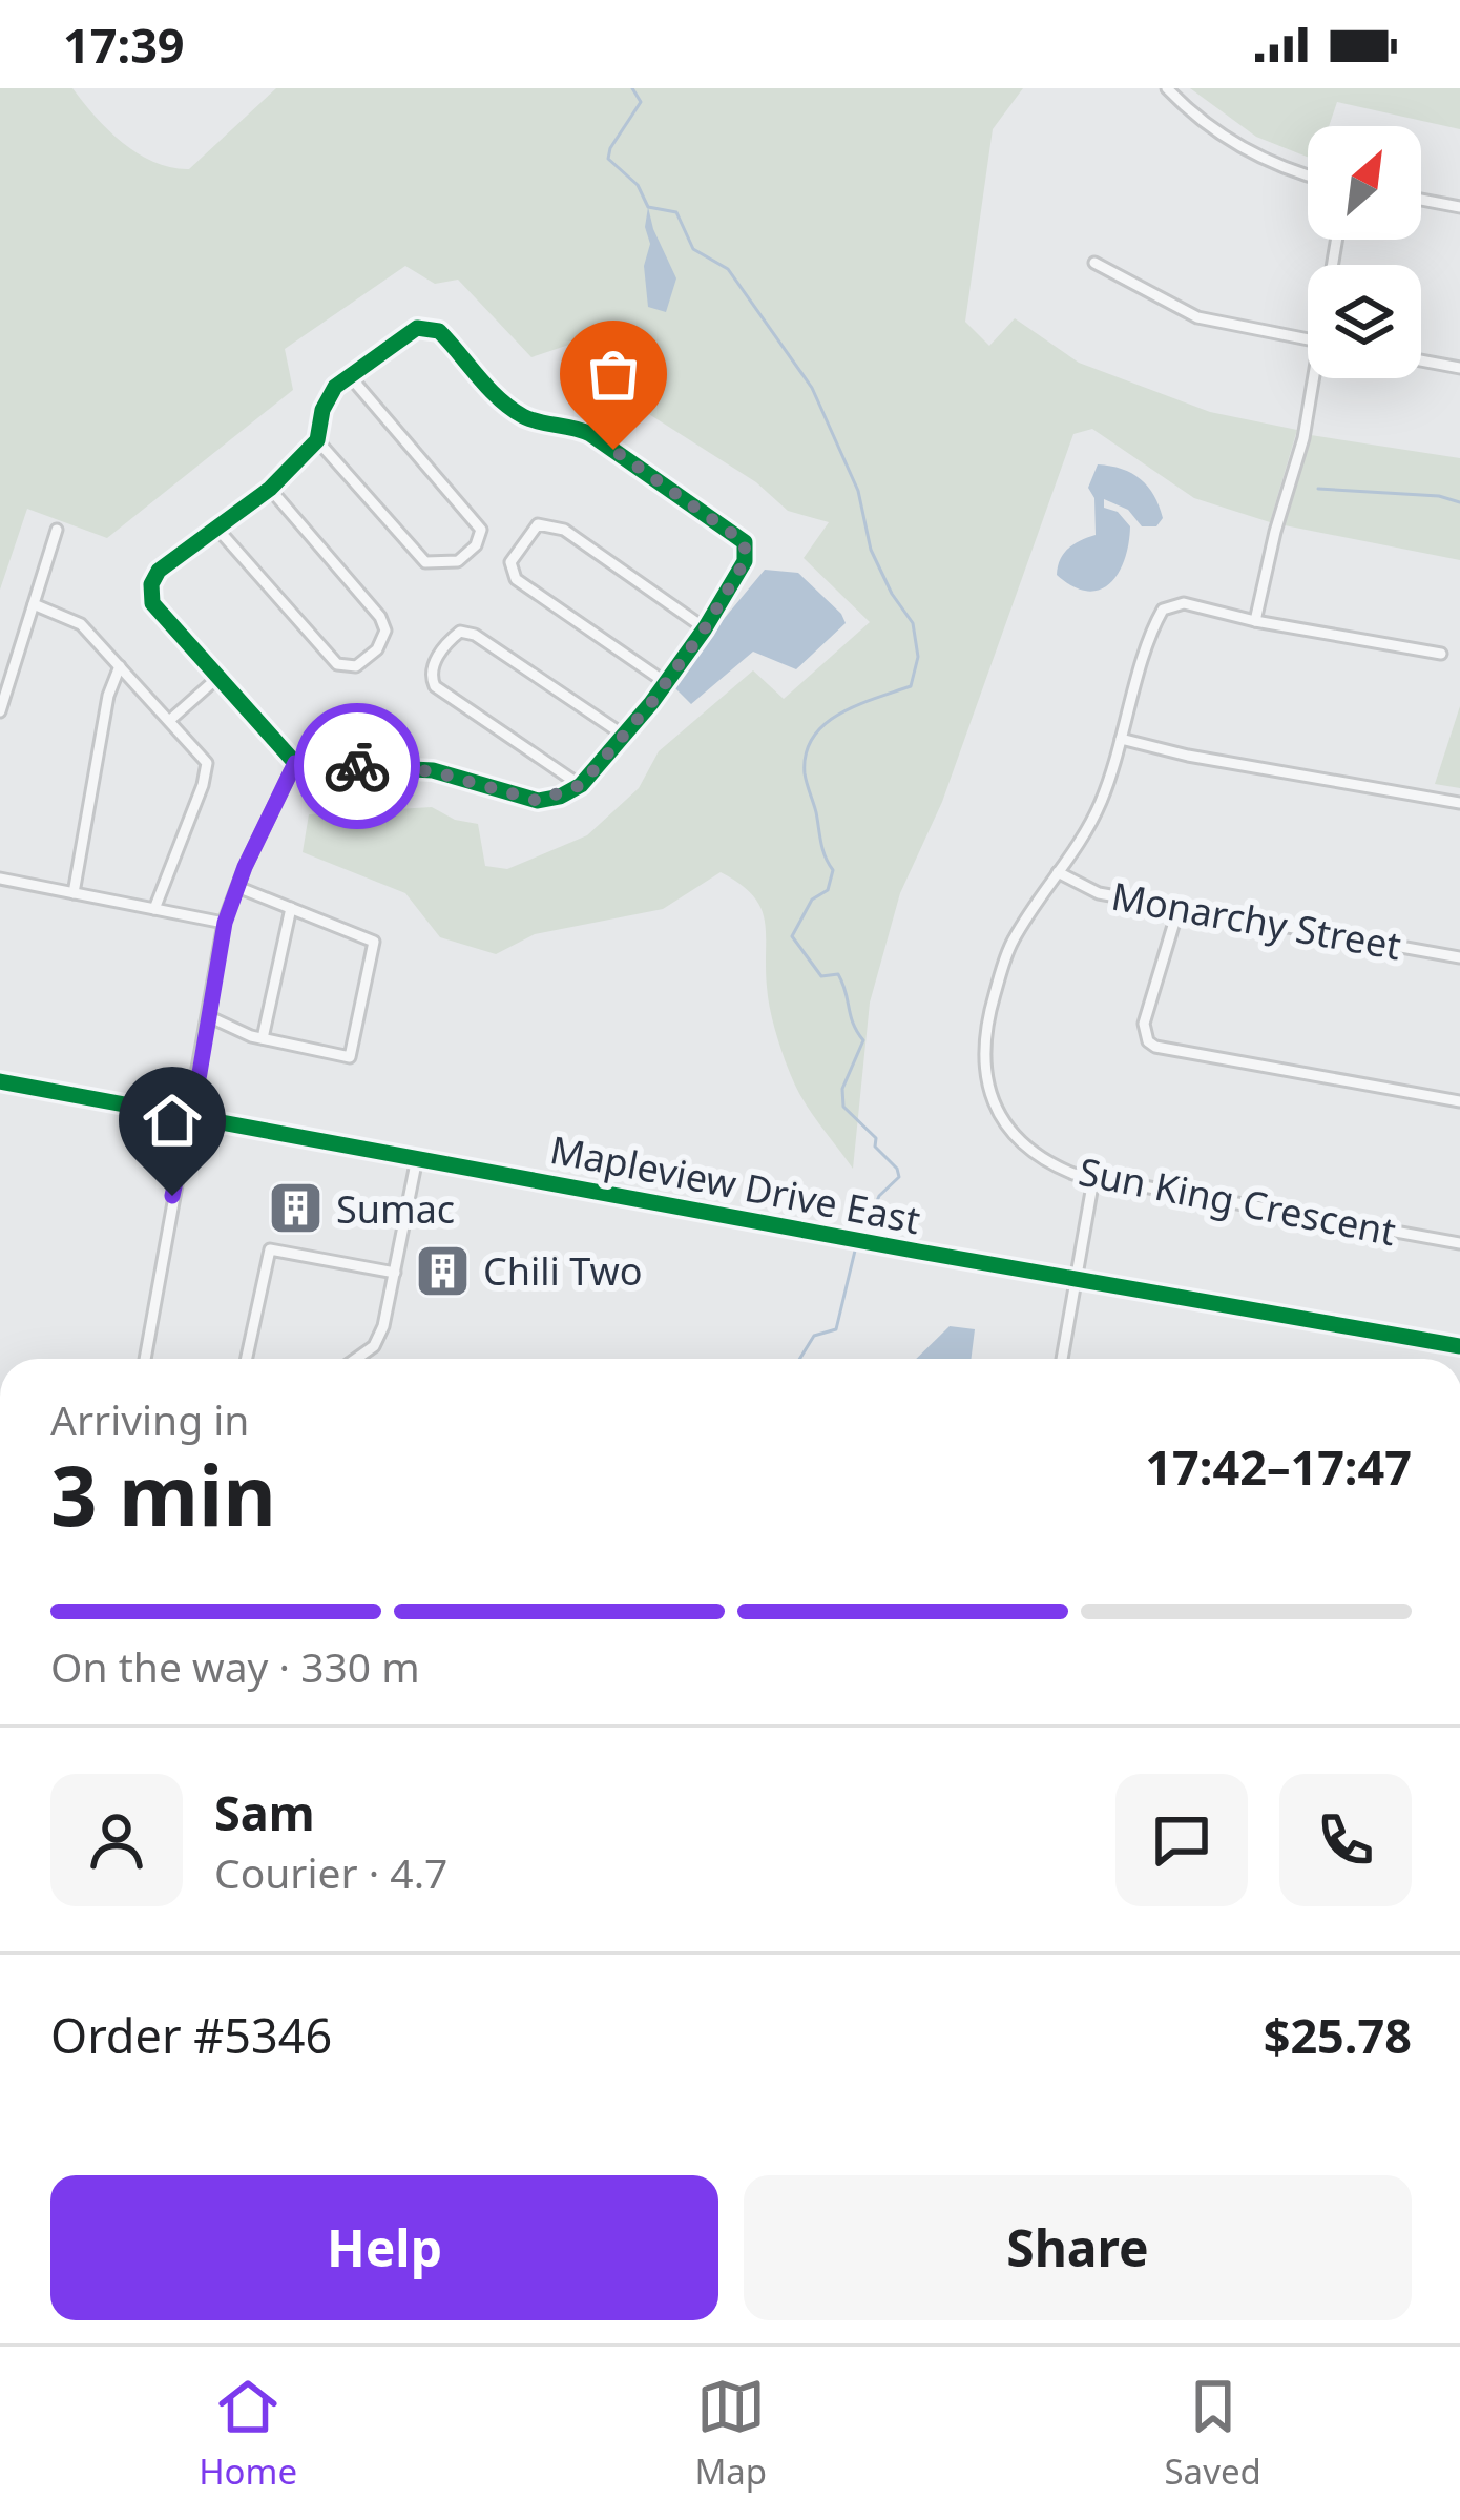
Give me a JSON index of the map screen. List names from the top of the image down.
{
  "streets": {
    "main road": ["Mapleview Drive East"],
    "street": ["Monarchy Street", "Sun King Crescent"]
  },
  "crossings": [
    ["Monarchy Street", "Sun King Crescent"]
  ],
  "places": {
    "building": ["Sumac", "Chili Two"]
  },
  "north": "top right",
  "page": {
    "status": "17:39",
    "heading": ["3 min", "Arriving in", "17:42–17:47"],
    "panel": [
      "Sam",
      "Courier · 4.7",
      "Order #5346",
      "$25.78"
    ],
    "bar": "On the way · 330 m",
    "buttons": ["Help", "Share"],
    "tabs": ["Home", "Map", "Saved"]
  }
}
